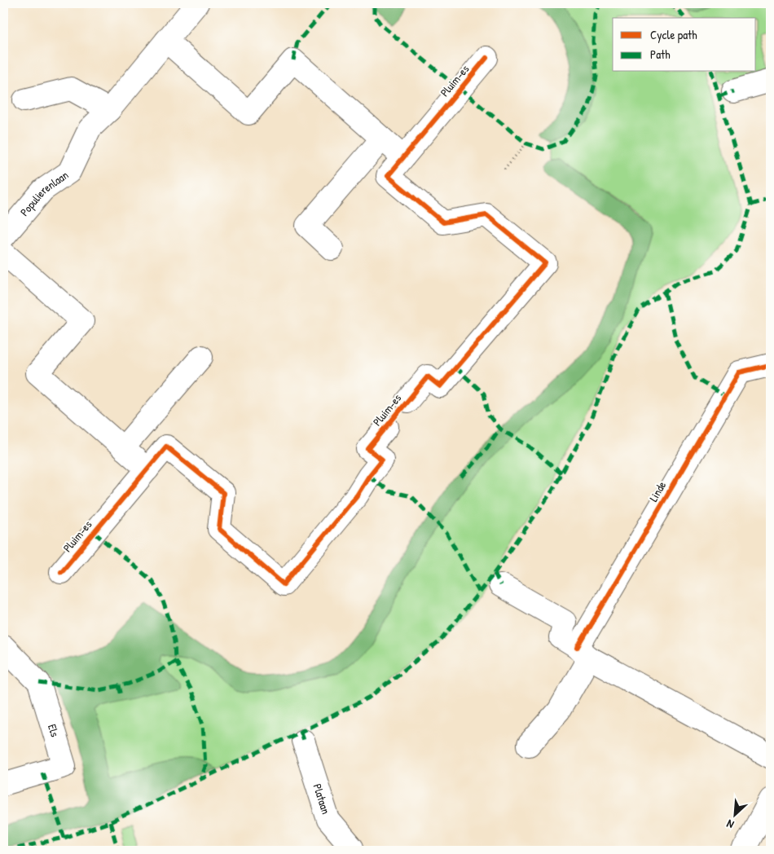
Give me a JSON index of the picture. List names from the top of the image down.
{
  "streets": {
    "street": [
      "Pluim-es",
      "Populierenlaan",
      "Linde",
      "Els",
      "Plataan"
    ]
  },
  "legend": ["Cycle path", "Path"],
  "north": "bottom left"
}
